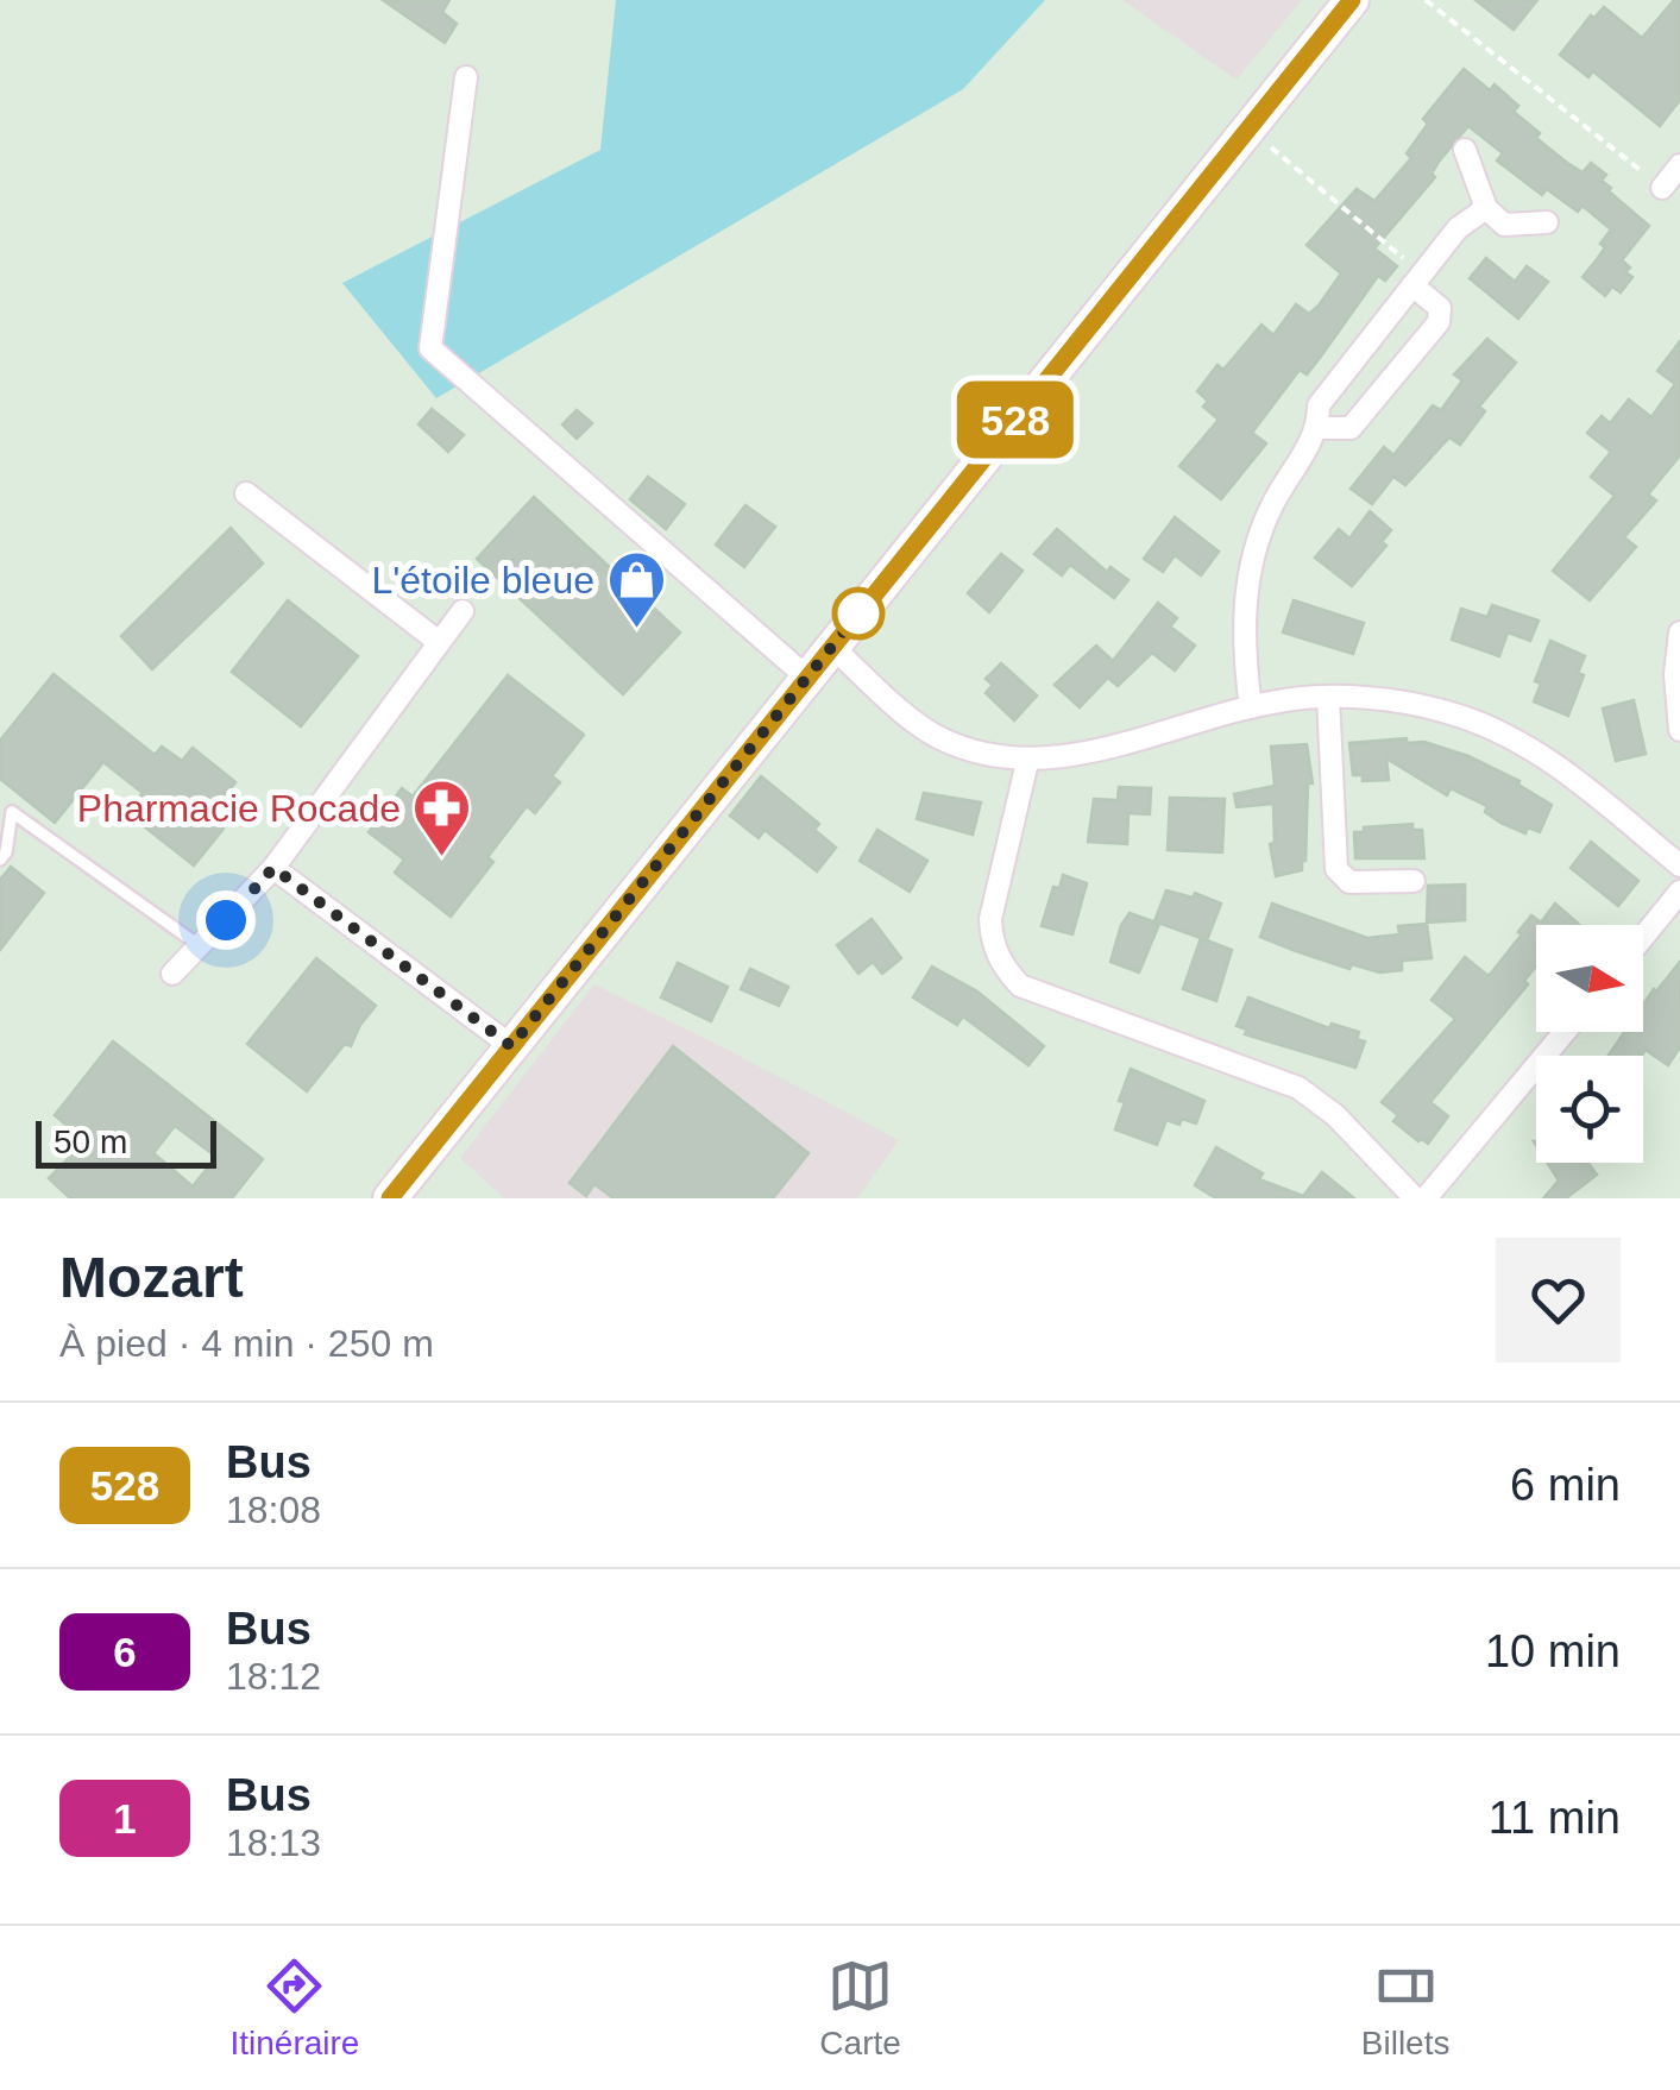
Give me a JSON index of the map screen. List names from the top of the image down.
{
  "places": {
    "shop": ["L'étoile bleue"],
    "pharmacy": ["Pharmacie Rocade"]
  },
  "lines": ["bus line 528"],
  "scale_bar": "50 m",
  "north": "right",
  "page": {
    "on_map": "528",
    "scale": "50 m",
    "heading": ["Mozart", "À pied · 4 min · 250 m"],
    "list": [
      {
        "mark": "528",
        "name": "Bus",
        "note": "18:08",
        "value": "6 min"
      },
      {
        "mark": "6",
        "name": "Bus",
        "note": "18:12",
        "value": "10 min"
      },
      {
        "mark": "1",
        "name": "Bus",
        "note": "18:13",
        "value": "11 min"
      }
    ],
    "tabs": ["Itinéraire", "Carte", "Billets"]
  }
}
